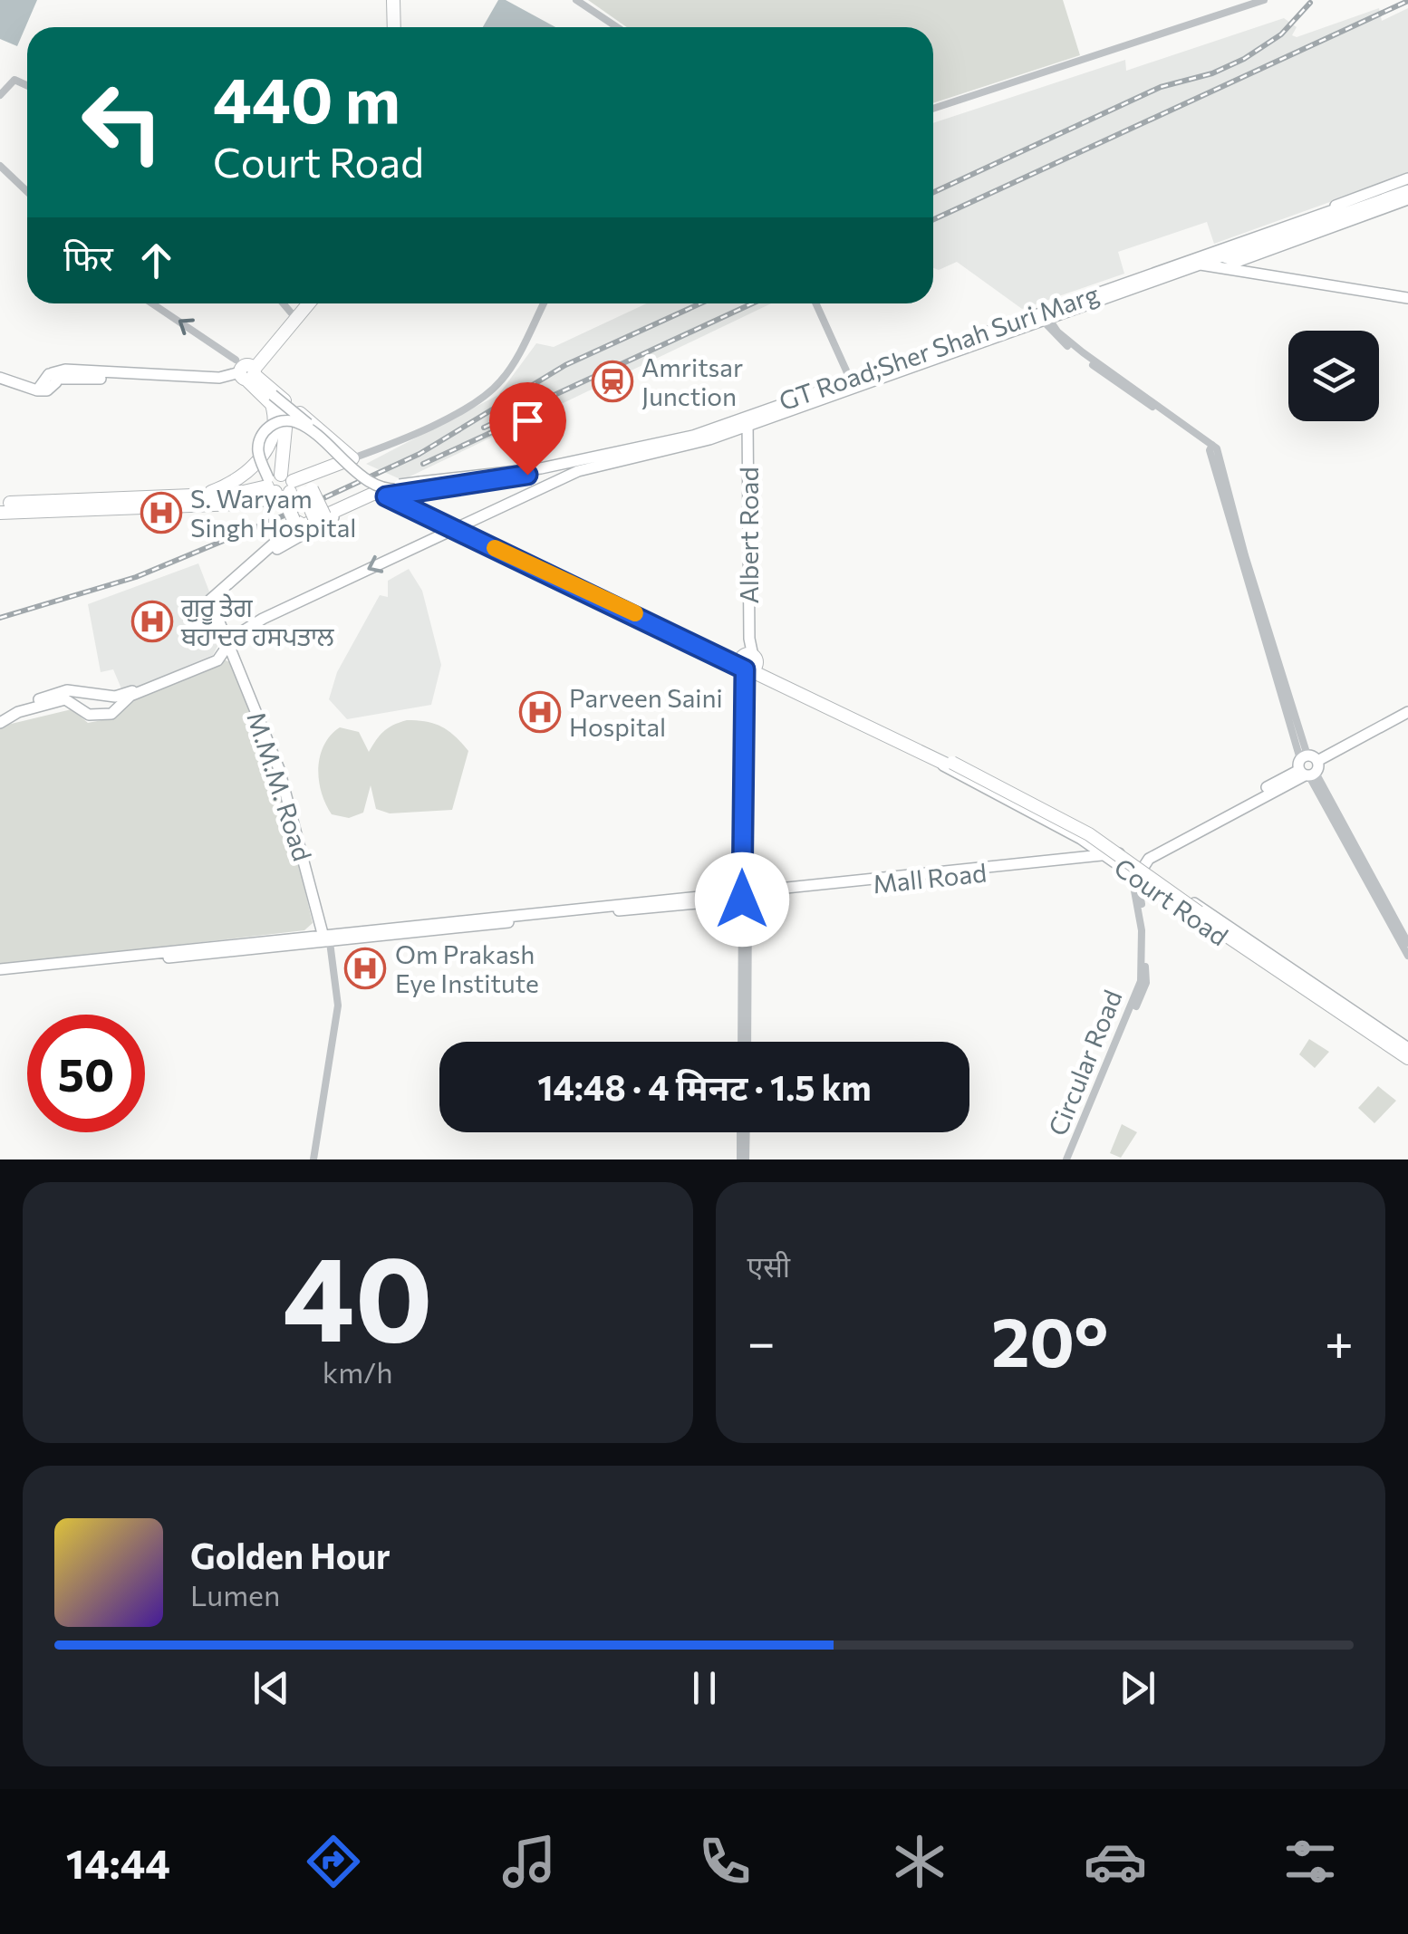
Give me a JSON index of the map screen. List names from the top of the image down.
{
  "streets": {
    "main road": [
      "GT Road;Sher Shah Suri Marg",
      "Albert Road",
      "M.M.M. Road",
      "Mall Road",
      "Court Road"
    ],
    "street": ["Circular Road"]
  },
  "crossings": [
    ["GT Road;Sher Shah Suri Marg", "Albert Road"],
    ["Albert Road", "Mall Road"],
    ["M.M.M. Road", "Mall Road"],
    ["Mall Road", "Court Road"],
    ["Court Road", "Circular Road"]
  ],
  "places": {
    "station": ["Amritsar Junction"],
    "hospital": [
      "S. Waryam Singh Hospital",
      "ਗੁਰੂ ਤੇਗ ਬਹਾਦਰ ਹਸਪਤਾਲ",
      "Parveen Saini Hospital",
      "Om Prakash Eye Institute"
    ]
  },
  "page": {
    "turn": ["440 m", "Court Road"],
    "then": "फिर",
    "limit": "50",
    "trip": "14:48 · 4 मिनट · 1.5 km",
    "tile": [
      ["40", "km/h"],
      "एसी"
    ],
    "heat": ["−", "20°", "+"],
    "song": ["Golden Hour", "Lumen"],
    "tabs": "14:44"
  }
}
